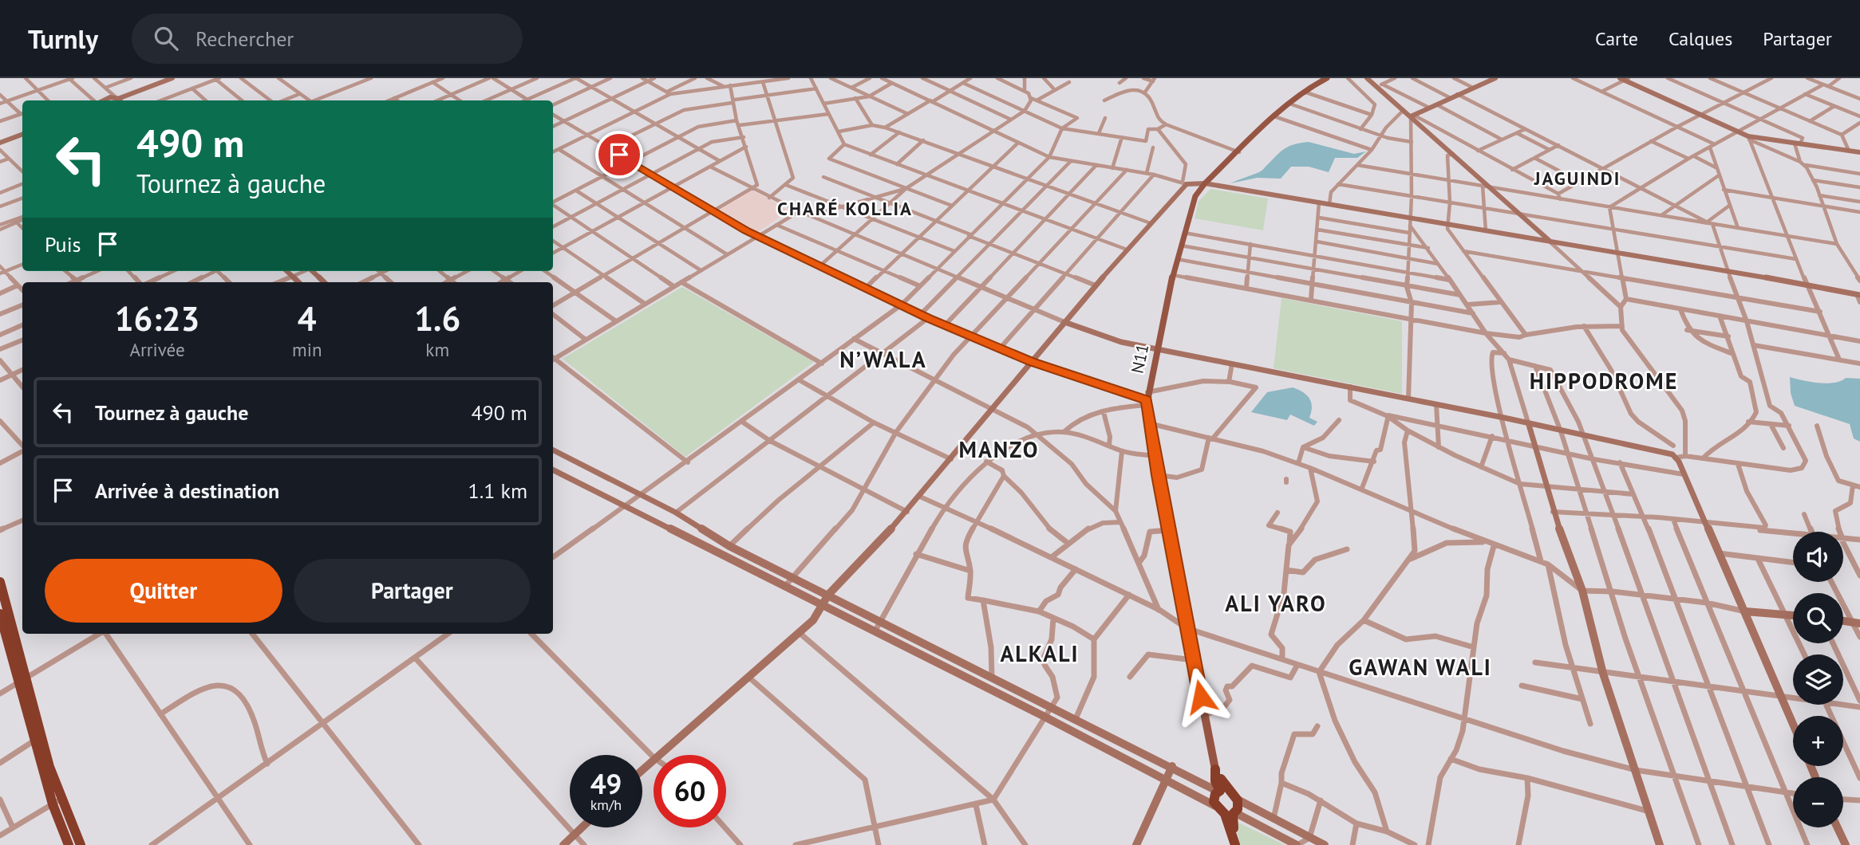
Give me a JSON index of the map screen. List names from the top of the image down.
{
  "streets": {
    "main road": ["N11"]
  },
  "districts": [
    "JAGUINDI",
    "CHARÉ KOLLIA",
    "N’WALA",
    "HIPPODROME",
    "MANZO",
    "ALI YARO",
    "ALKALI",
    "GAWAN WALI"
  ],
  "page": {
    "header": "Turnly",
    "search": "Rechercher",
    "nav": ["Carte", "Calques", "Partager"],
    "turn": ["490 m", "Tournez à gauche"],
    "then": "Puis",
    "eta": [
      "16:23",
      "Arrivée",
      "4",
      "min",
      "1.6",
      "km"
    ],
    "list": [
      {
        "name": "Tournez à gauche",
        "value": "490 m"
      },
      {
        "name": "Arrivée à destination",
        "value": "1.1 km"
      }
    ],
    "map_buttons": ["+", "−"],
    "buttons": ["Quitter", "Partager"],
    "speed": "49 km/h",
    "limit": "60"
  }
}
